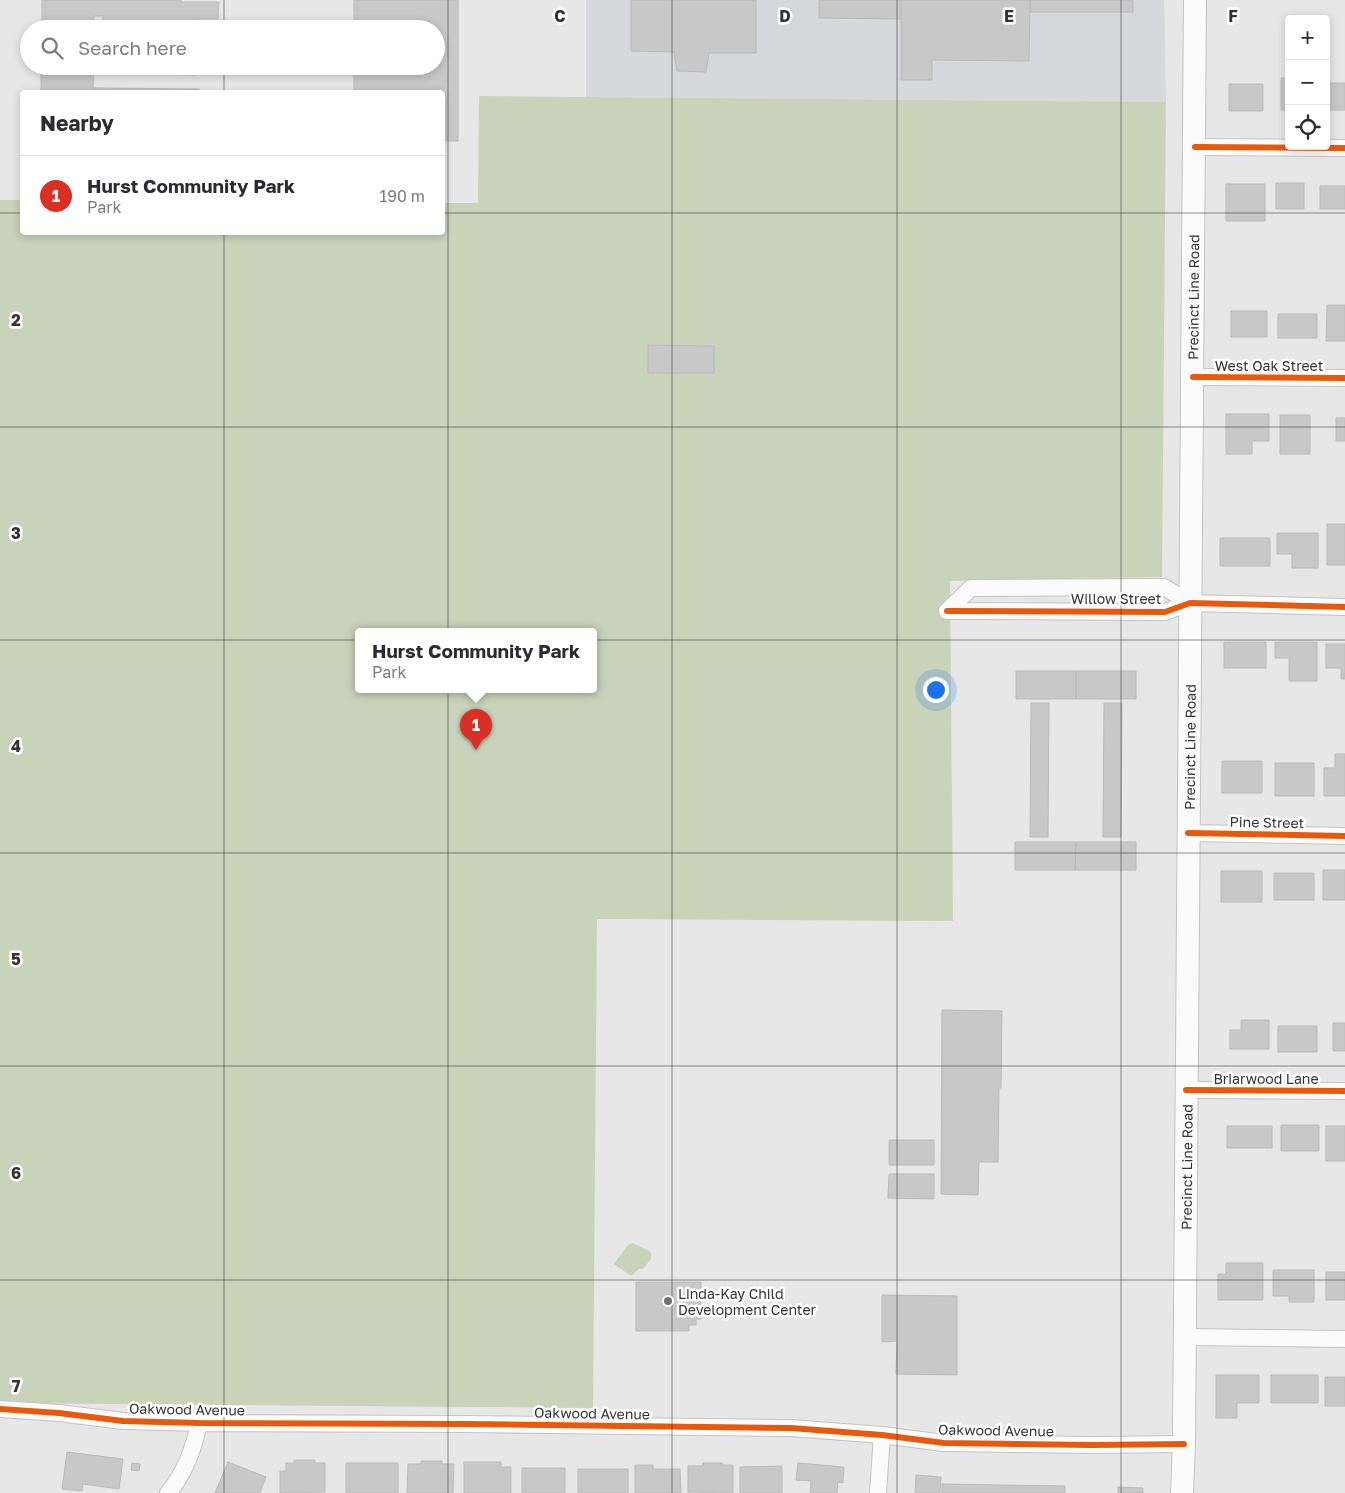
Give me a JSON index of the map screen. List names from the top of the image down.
{
  "streets": {
    "main road": ["Precinct Line Road"],
    "street": [
      "West Oak Street",
      "Willow Street",
      "Pine Street",
      "Briarwood Lane",
      "Oakwood Avenue"
    ]
  },
  "crossings": [
    ["Precinct Line Road", "West Oak Street"],
    ["Precinct Line Road", "Willow Street"],
    ["Precinct Line Road", "Pine Street"],
    ["Precinct Line Road", "Briarwood Lane"],
    ["Precinct Line Road", "Oakwood Avenue"]
  ],
  "places": ["Linda-Kay Child Development Center"],
  "page": {
    "map_buttons": ["+", "−"],
    "search": "Search here",
    "heading": "Nearby",
    "list": [
      {
        "mark": "1",
        "name": "Hurst Community Park",
        "note": "Park",
        "value": "190 m"
      }
    ],
    "popup": ["Hurst Community Park", "Park"],
    "pins": "1"
  },
  "grid": {
    "columns": [
      "C",
      "D",
      "E",
      "F"
    ],
    "rows": [
      "2",
      "3",
      "4",
      "5",
      "6",
      "7"
    ]
  }
}
